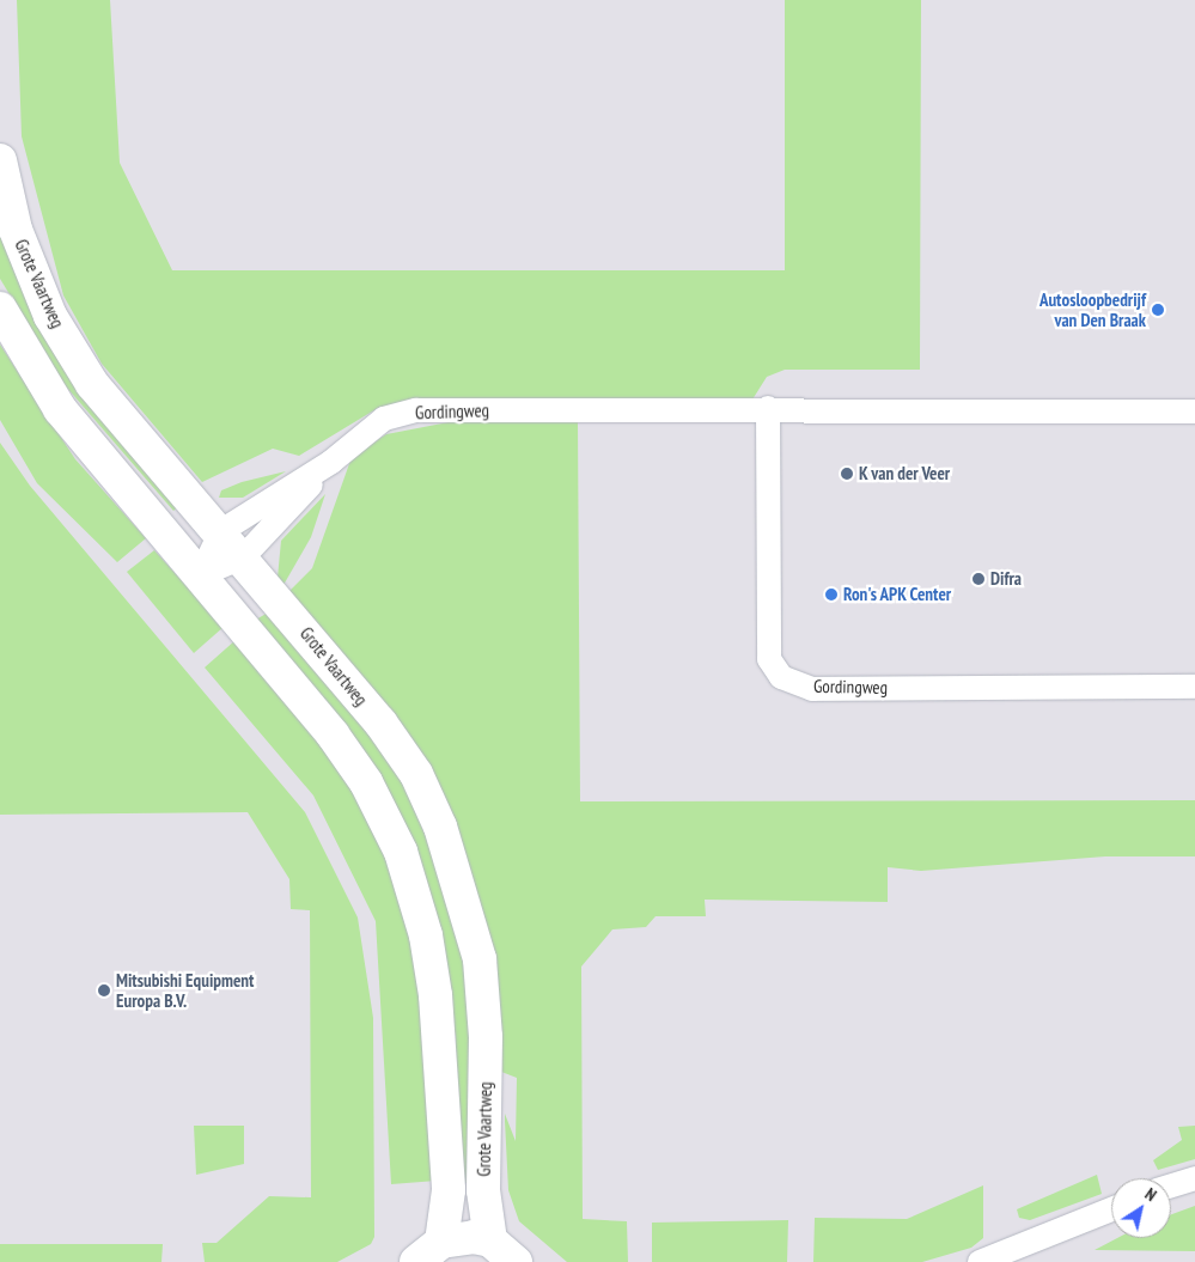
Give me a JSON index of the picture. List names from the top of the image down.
{
  "streets": {
    "main road": ["Grote Vaartweg"],
    "street": ["Gordingweg"]
  },
  "crossings": [
    ["Grote Vaartweg", "Gordingweg"]
  ],
  "places": [
    "Autosloopbedrijf van Den Braak",
    "K van der Veer",
    "Difra",
    "Ron's APK Center",
    "Mitsubishi Equipment Europa B.V."
  ],
  "north": "top right"
}
